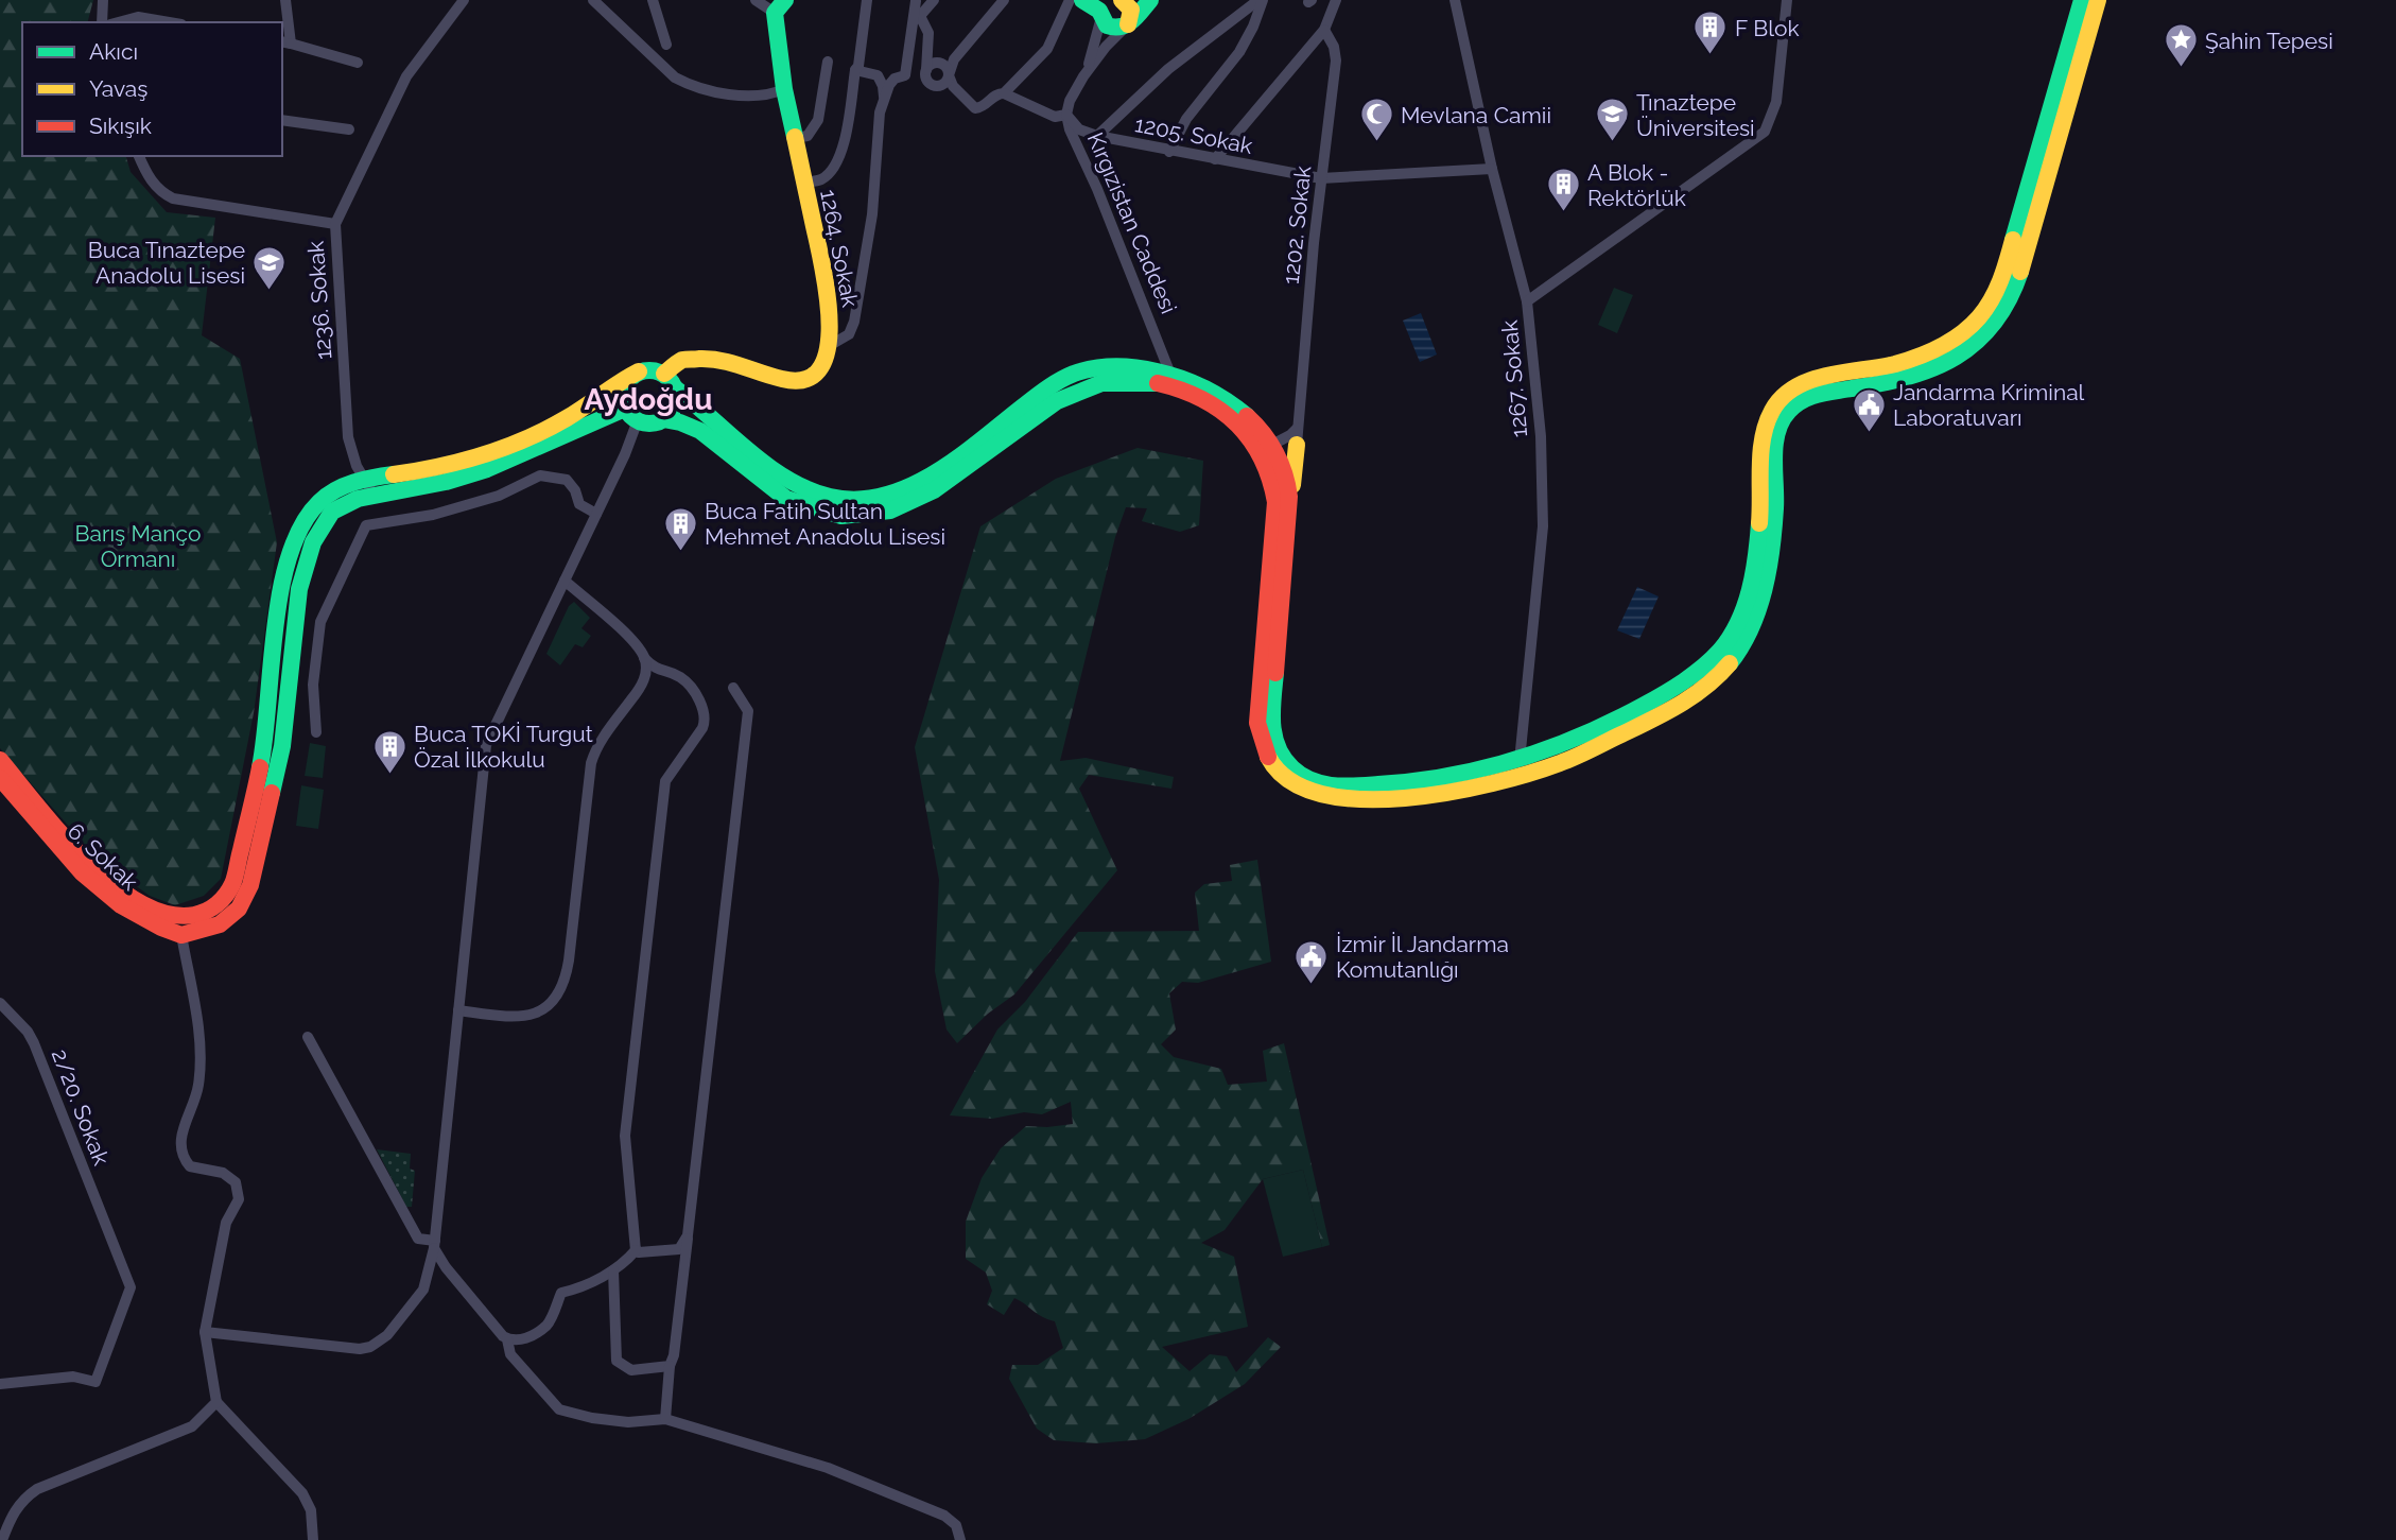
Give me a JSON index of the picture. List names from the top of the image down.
{
  "streets": {
    "main road": ["Kırgızistan Caddesi", "1264. Sokak", "6. Sokak"],
    "street": [
      "1205. Sokak",
      "1202. Sokak",
      "1236. Sokak",
      "1267. Sokak",
      "2/20. Sokak"
    ]
  },
  "crossings": [
    ["1205. Sokak", "Kırgızistan Caddesi"],
    ["1205. Sokak", "1202. Sokak"],
    ["1205. Sokak", "1267. Sokak"],
    ["1236. Sokak", "6. Sokak"]
  ],
  "districts": ["Aydoğdu"],
  "parks": ["Barış Manço Ormanı"],
  "places": {
    "building": [
      "F Blok",
      "A Blok - Rektörlük",
      "Buca Fatih Sultan Mehmet Anadolu Lisesi",
      "Buca TOKİ Turgut Özal İlkokulu"
    ],
    "place": ["Şahin Tepesi"],
    "mosque": ["Mevlana Camii"],
    "school or university": ["Tınaztepe Üniversitesi", "Buca Tınaztepe Anadolu Lisesi"],
    "public building": ["Jandarma Kriminal Laboratuvarı", "İzmir İl Jandarma Komutanlığı"]
  },
  "legend": ["Akıcı", "Yavaş", "Sıkışık"]
}
